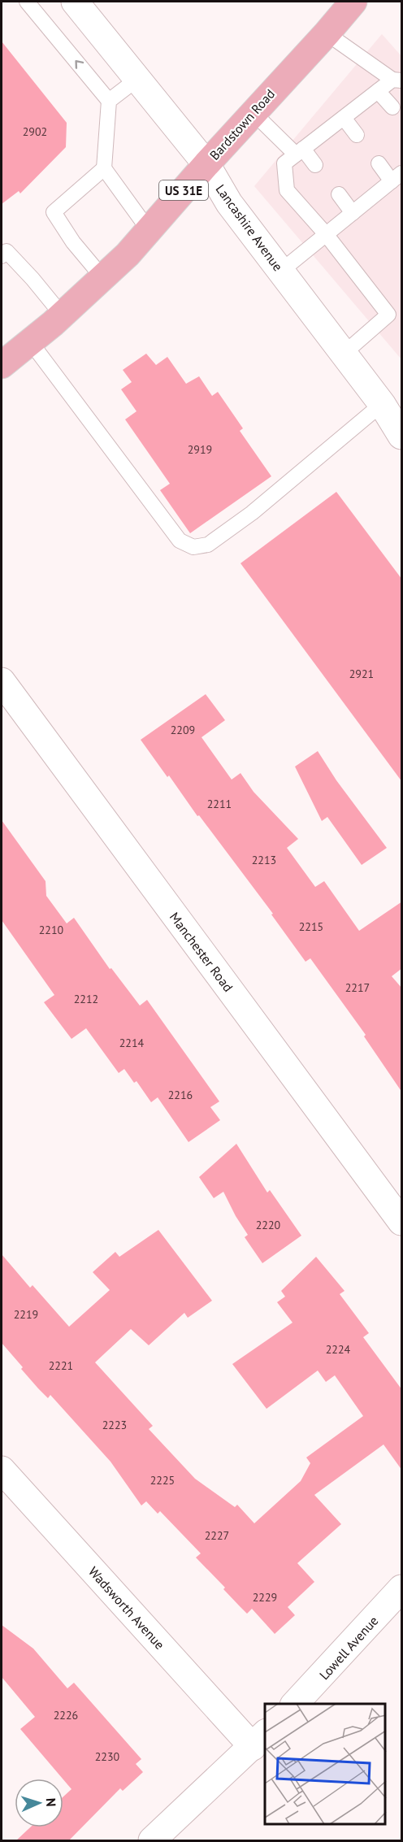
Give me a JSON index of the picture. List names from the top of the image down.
{
  "streets": {
    "main road": ["Bardstown Road", "US 31E"],
    "street": [
      "Lancashire Avenue",
      "Manchester Road",
      "Wadsworth Avenue",
      "Lowell Avenue"
    ]
  },
  "crossings": [
    ["Bardstown Road", "Lancashire Avenue"]
  ],
  "house_numbers": [
    "2902",
    "2919",
    "2921",
    "2209",
    "2211",
    "2213",
    "2215",
    "2210",
    "2217",
    "2212",
    "2214",
    "2216",
    "2220",
    "2219",
    "2224",
    "2221",
    "2223",
    "2225",
    "2227",
    "2229",
    "2226",
    "2230"
  ],
  "north": "right"
}
